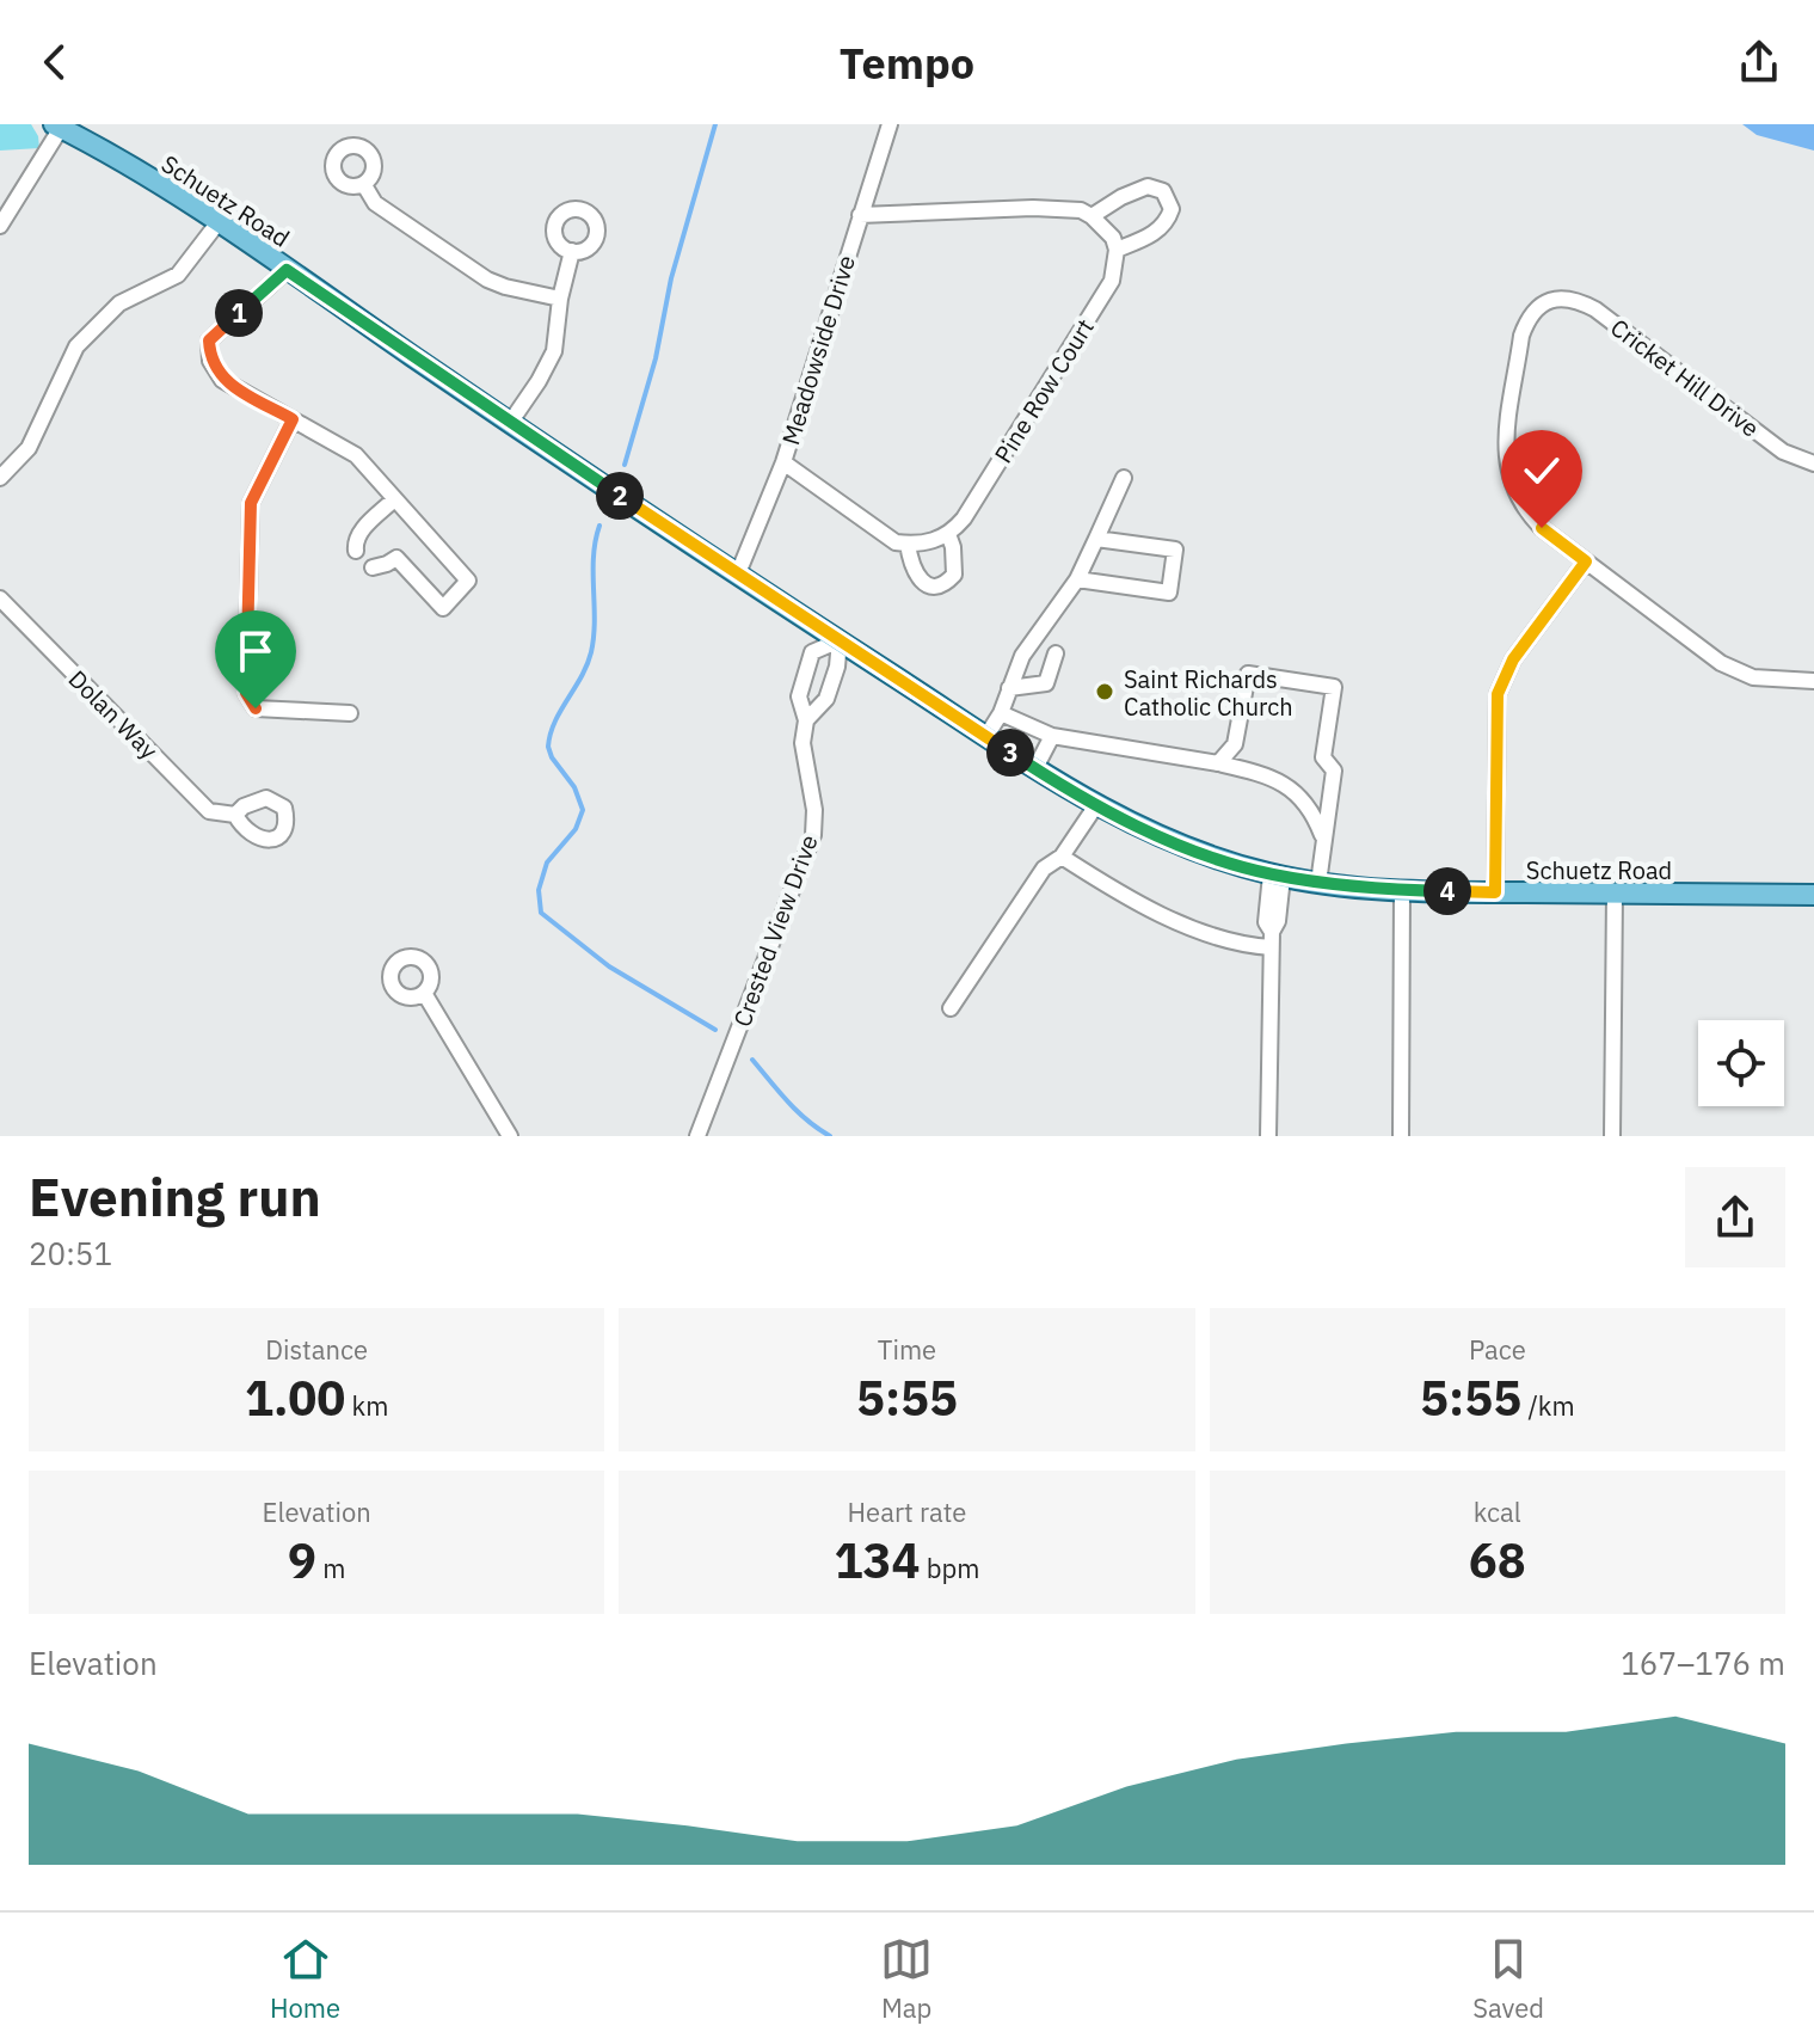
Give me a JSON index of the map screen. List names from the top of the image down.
{
  "streets": {
    "main road": ["Schuetz Road"],
    "street": [
      "Meadowside Drive",
      "Cricket Hill Drive",
      "Pine Row Court",
      "Dolan Way",
      "Crested View Drive"
    ]
  },
  "crossings": [
    ["Schuetz Road", "Meadowside Drive"],
    ["Schuetz Road", "Crested View Drive"]
  ],
  "places": ["Saint Richards Catholic Church"],
  "page": {
    "header": "Tempo",
    "pins": [
      "1",
      "2",
      "3",
      "4"
    ],
    "heading": ["Evening run", "20:51"],
    "stats": [
      ["Distance", "1.00 km"],
      ["Time", "5:55"],
      ["Pace", "5:55 /km"],
      ["Elevation", "9 m"],
      ["Heart rate", "134 bpm"],
      ["kcal", "68"]
    ],
    "chart": ["Elevation", "167–176 m"],
    "tabs": ["Home", "Map", "Saved"]
  }
}
